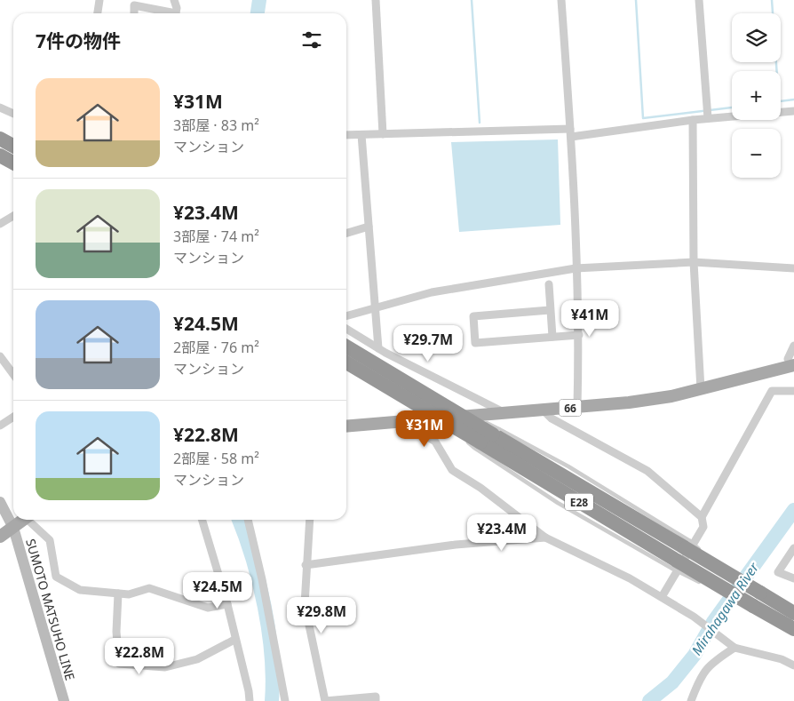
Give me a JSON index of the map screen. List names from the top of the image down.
{
  "streets": {
    "highway": ["E28"],
    "main road": ["66", "SUMOTO MATSUHO LINE"]
  },
  "water": ["Mirahagawa River"],
  "page": {
    "map_buttons": ["+", "−"],
    "heading": "7件の物件",
    "list": [
      {
        "name": "¥31M",
        "note": "3部屋 · 83 m² · マンション"
      },
      {
        "name": "¥23.4M",
        "note": "3部屋 · 74 m² · マンション"
      },
      {
        "name": "¥24.5M",
        "note": "2部屋 · 76 m² · マンション"
      },
      {
        "name": "¥22.8M",
        "note": "2部屋 · 58 m² · マンション"
      }
    ],
    "price": [
      "¥41M",
      "¥29.7M",
      "¥31M",
      "¥23.4M",
      "¥24.5M",
      "¥29.8M",
      "¥22.8M"
    ]
  }
}
